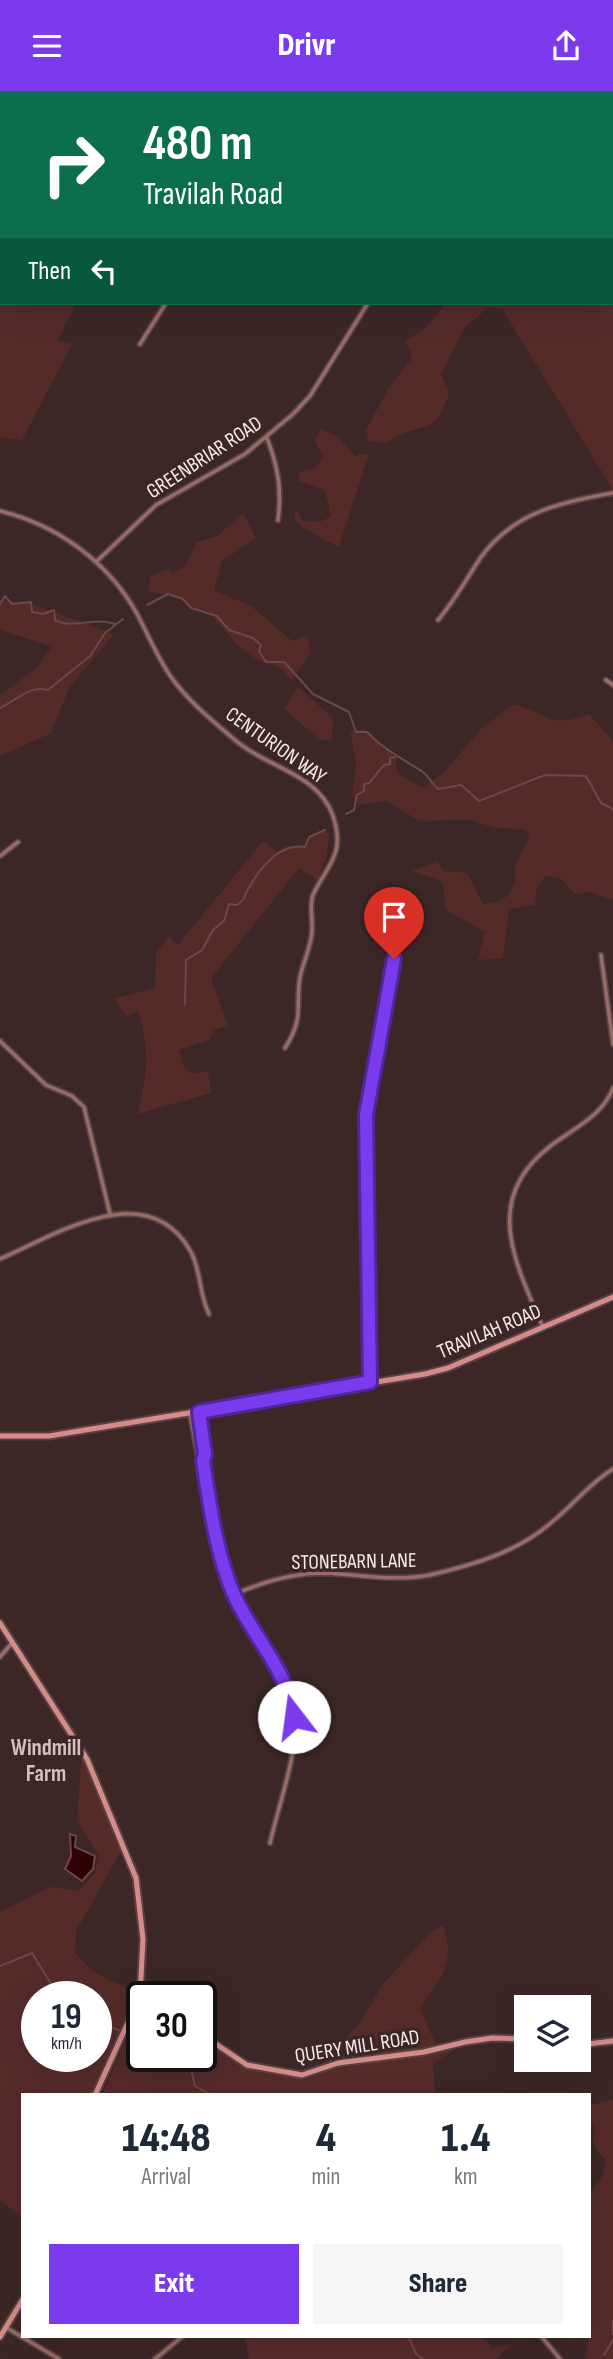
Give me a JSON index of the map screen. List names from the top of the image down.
{
  "streets": {
    "street": [
      "GREENBRIAR ROAD",
      "CENTURION WAY",
      "TRAVILAH ROAD",
      "STONEBARN LANE",
      "QUERY MILL ROAD"
    ]
  },
  "crossings": [
    ["GREENBRIAR ROAD", "CENTURION WAY"]
  ],
  "districts": ["Windmill Farm"],
  "page": {
    "header": "Drivr",
    "turn": ["480 m", "Travilah Road"],
    "then": "Then",
    "speed": "19 km/h",
    "limit": "30",
    "eta": [
      "14:48",
      "Arrival",
      "4",
      "min",
      "1.4",
      "km"
    ],
    "buttons": ["Exit", "Share"]
  }
}
